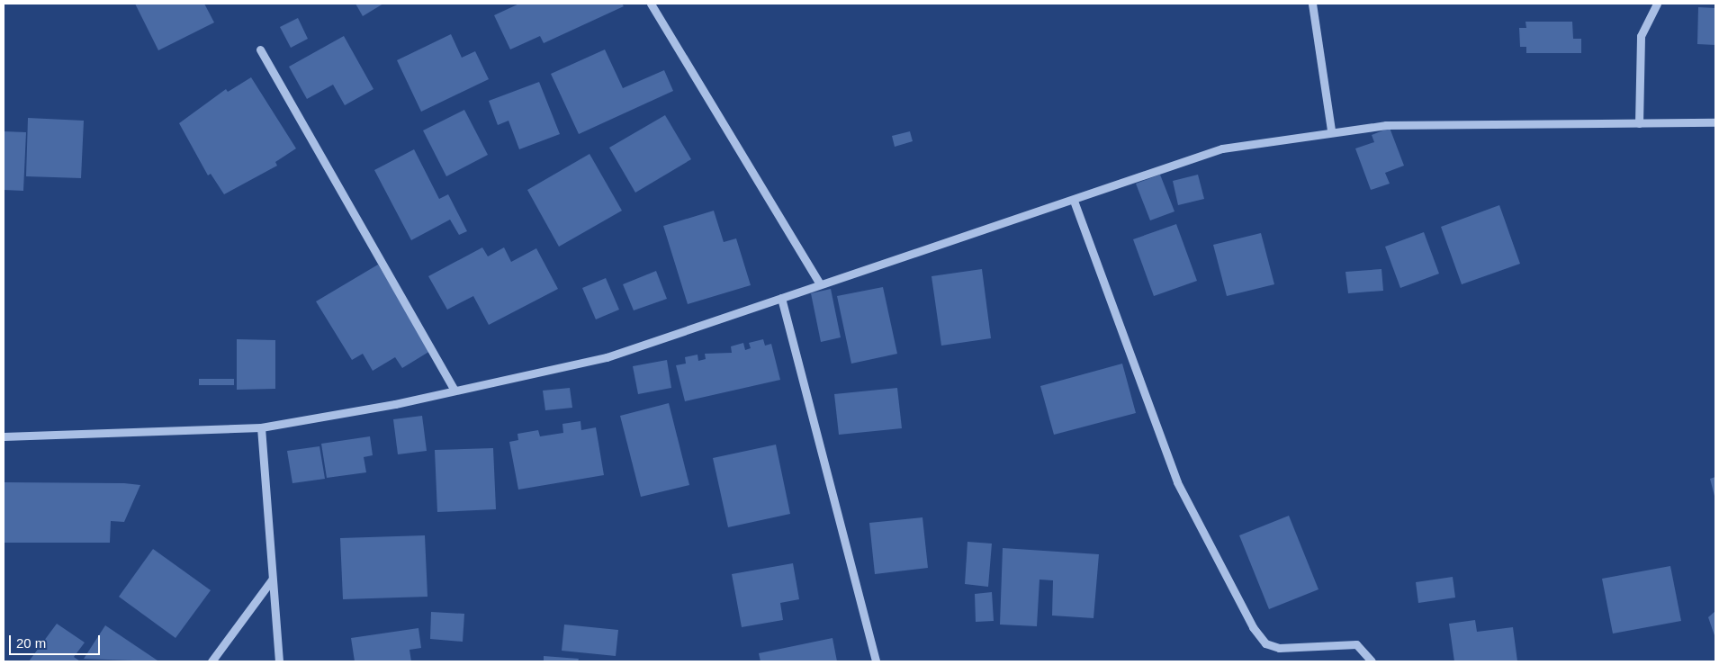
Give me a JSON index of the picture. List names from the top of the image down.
{
  "scale_bar": "20 m"
}
